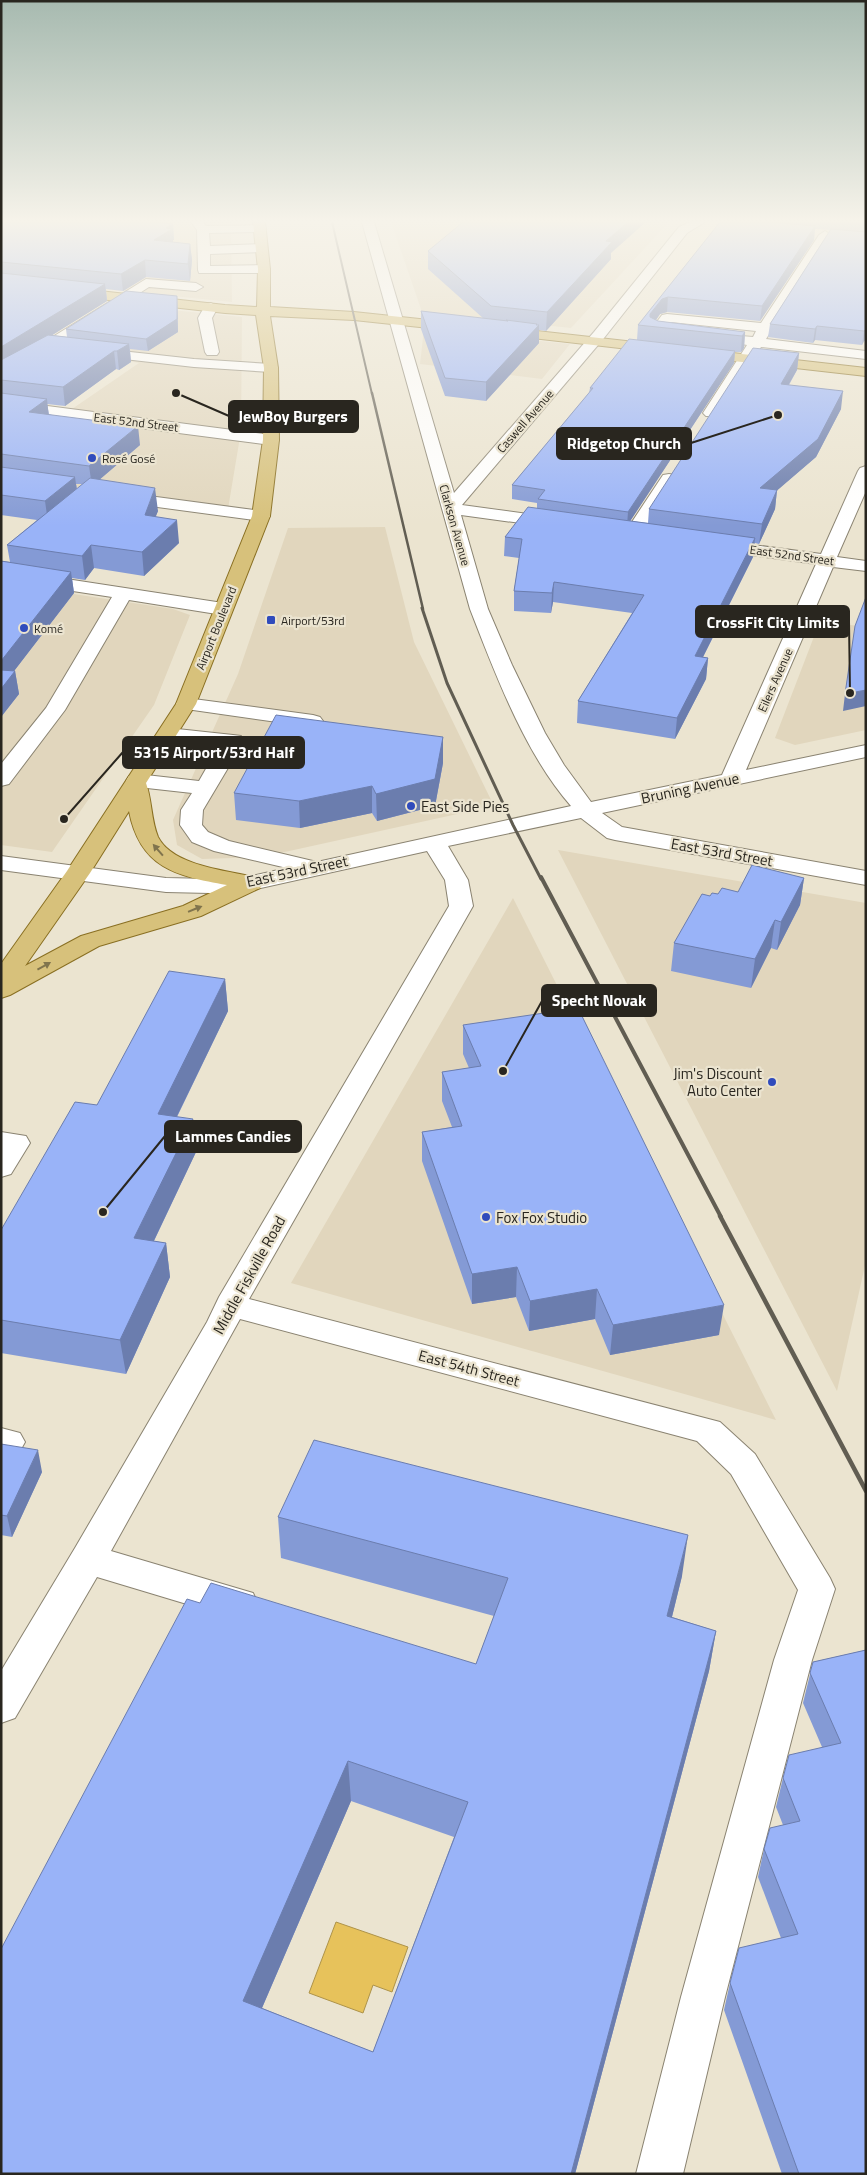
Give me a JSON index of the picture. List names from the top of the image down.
{
  "streets": {
    "main road": ["Airport Boulevard"],
    "street": [
      "Caswell Avenue",
      "East 52nd Street",
      "Clarkson Avenue",
      "Eilers Avenue",
      "Bruning Avenue",
      "East 53rd Street",
      "Middle Fiskville Road",
      "East 54th Street"
    ]
  },
  "crossings": [
    ["Caswell Avenue", "Clarkson Avenue"],
    ["East 52nd Street", "Airport Boulevard"],
    ["East 52nd Street", "Eilers Avenue"],
    ["Clarkson Avenue", "Bruning Avenue"],
    ["Clarkson Avenue", "East 53rd Street"],
    ["Airport Boulevard", "East 53rd Street"],
    ["Eilers Avenue", "Bruning Avenue"],
    ["Bruning Avenue", "East 53rd Street"],
    ["East 53rd Street", "Middle Fiskville Road"],
    ["Middle Fiskville Road", "East 54th Street"]
  ],
  "places": {
    "other": [
      "JewBoy Burgers",
      "Ridgetop Church",
      "Rosé Gosé",
      "Komé",
      "CrossFit City Limits",
      "East Side Pies",
      "5315 Airport/53rd Half",
      "Specht Novak",
      "Jim's Discount Auto Center",
      "Lammes Candies",
      "Fox Fox Studio"
    ],
    "transit": ["Airport/53rd"]
  }
}
